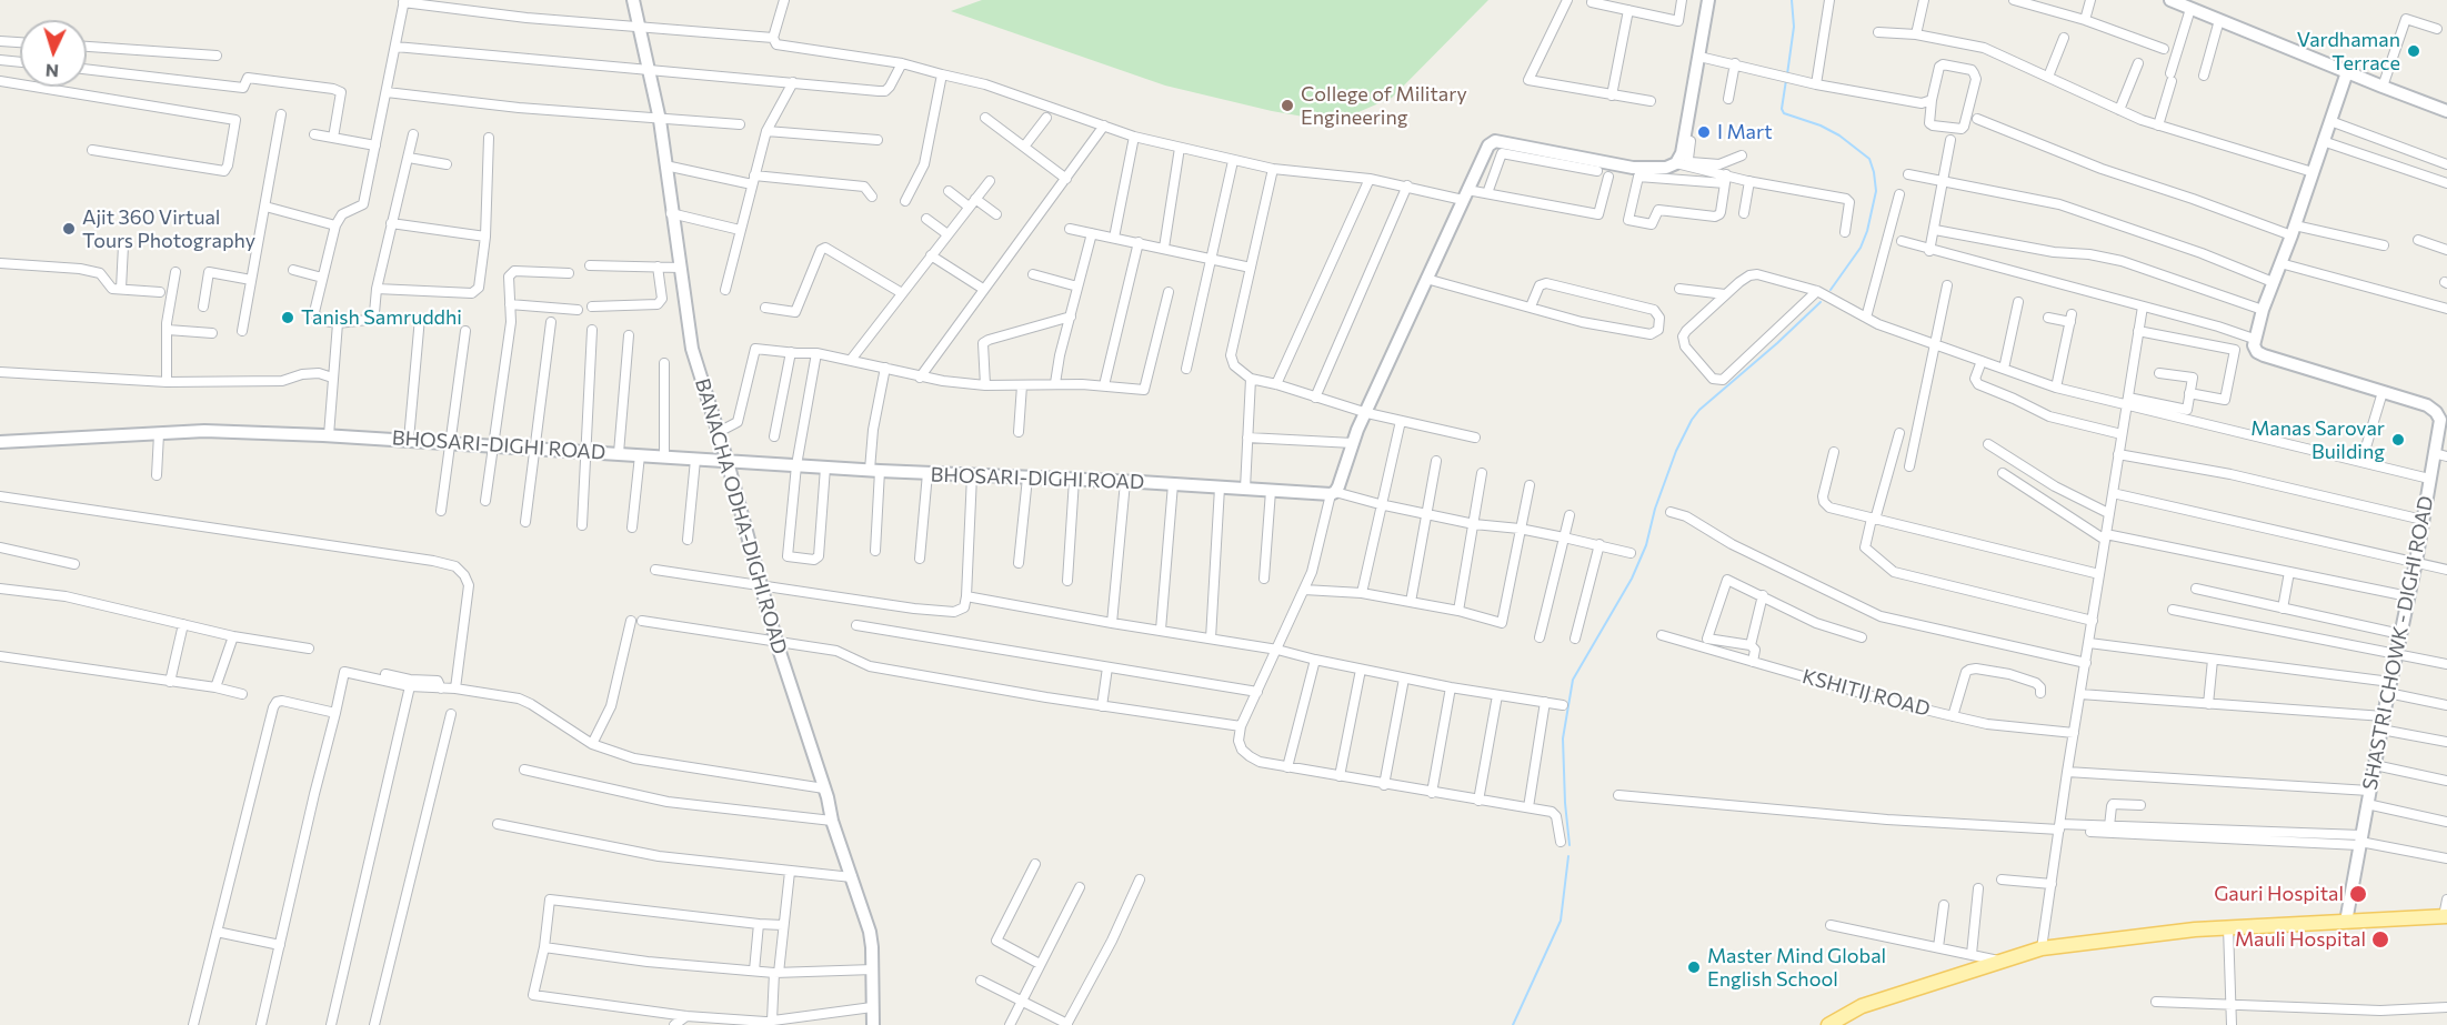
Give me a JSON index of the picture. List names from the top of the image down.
{
  "streets": {
    "street": [
      "BHOSARI-DIGHI ROAD",
      "BANACHA ODHA-DIGHI ROAD",
      "SHASTRI CHOWK - DIGHI ROAD",
      "KSHITIJ ROAD"
    ]
  },
  "crossings": [
    ["BHOSARI-DIGHI ROAD", "BANACHA ODHA-DIGHI ROAD"]
  ],
  "places": [
    "Vardhaman Terrace",
    "College of Military Engineering",
    "I Mart",
    "Ajit 360 Virtual Tours Photography",
    "Tanish Samruddhi",
    "Manas Sarovar Building",
    "Gauri Hospital",
    "Mauli Hospital",
    "Master Mind Global English School"
  ],
  "north": "bottom"
}
